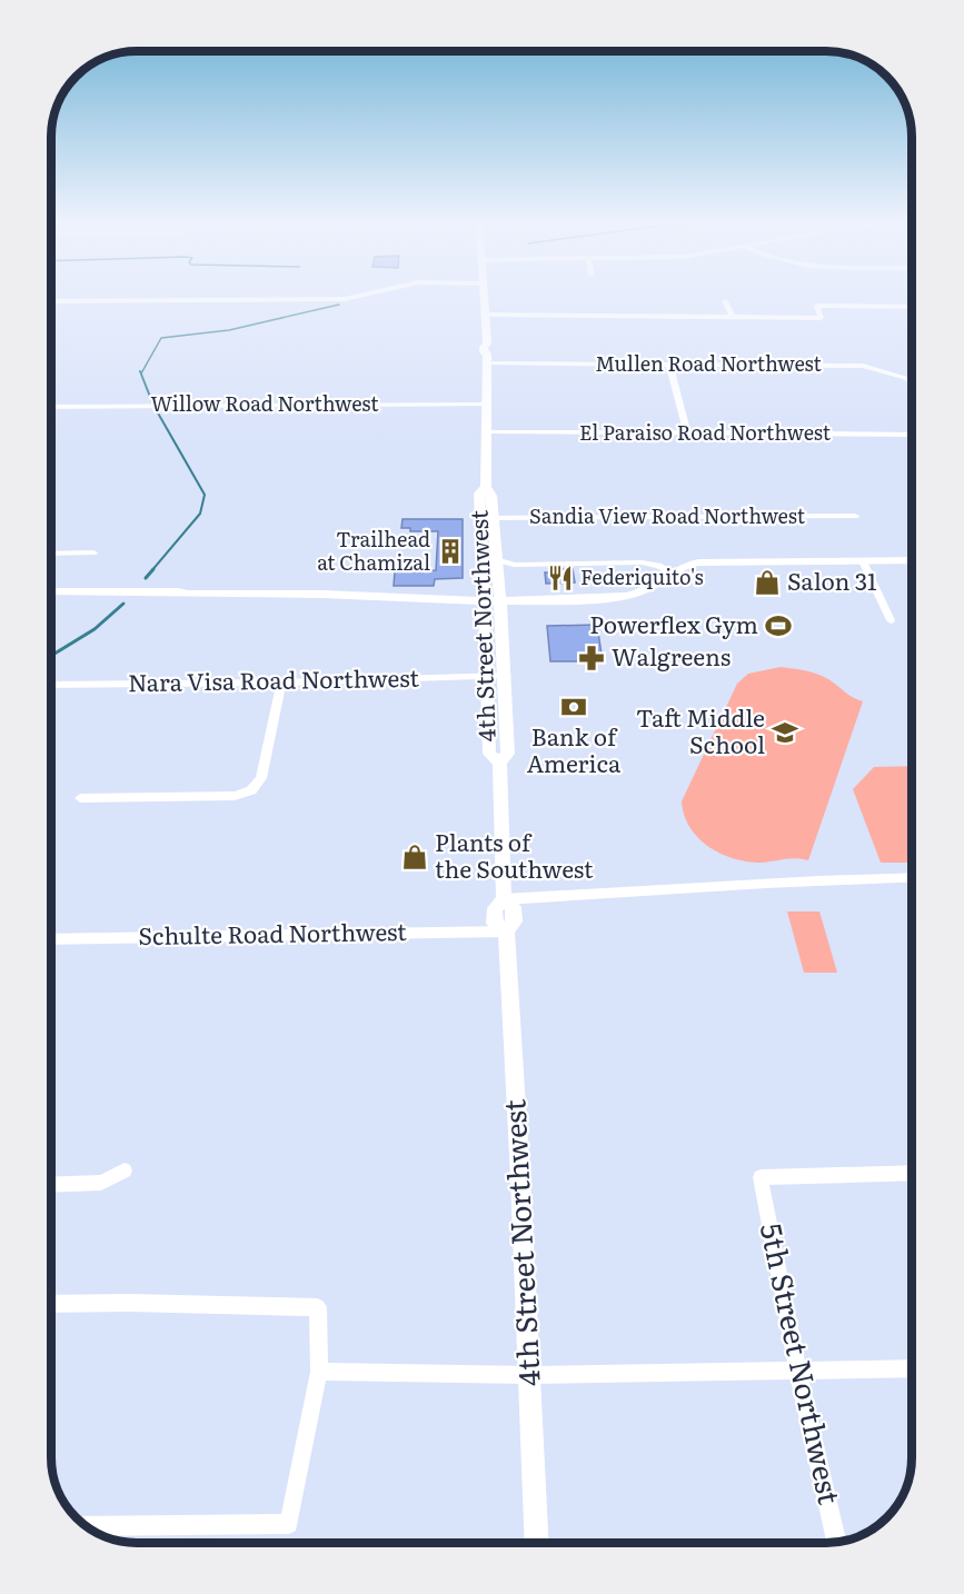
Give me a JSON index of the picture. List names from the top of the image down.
{
  "streets": {
    "main road": ["4th Street Northwest"],
    "street": [
      "Mullen Road Northwest",
      "Willow Road Northwest",
      "El Paraiso Road Northwest",
      "Sandia View Road Northwest",
      "Nara Visa Road Northwest",
      "Schulte Road Northwest",
      "5th Street Northwest"
    ]
  },
  "crossings": [
    ["Mullen Road Northwest", "4th Street Northwest"],
    ["Willow Road Northwest", "4th Street Northwest"],
    ["El Paraiso Road Northwest", "4th Street Northwest"],
    ["Sandia View Road Northwest", "4th Street Northwest"],
    ["4th Street Northwest", "Nara Visa Road Northwest"],
    ["4th Street Northwest", "Schulte Road Northwest"]
  ],
  "places": {
    "building": ["Trailhead at Chamizal"],
    "restaurant": ["Federiquito's"],
    "shop": ["Salon 31", "Plants of the Southwest"],
    "sports": ["Powerflex Gym"],
    "pharmacy": ["Walgreens"],
    "bank": ["Bank of America"],
    "school or university": ["Taft Middle School"]
  }
}
